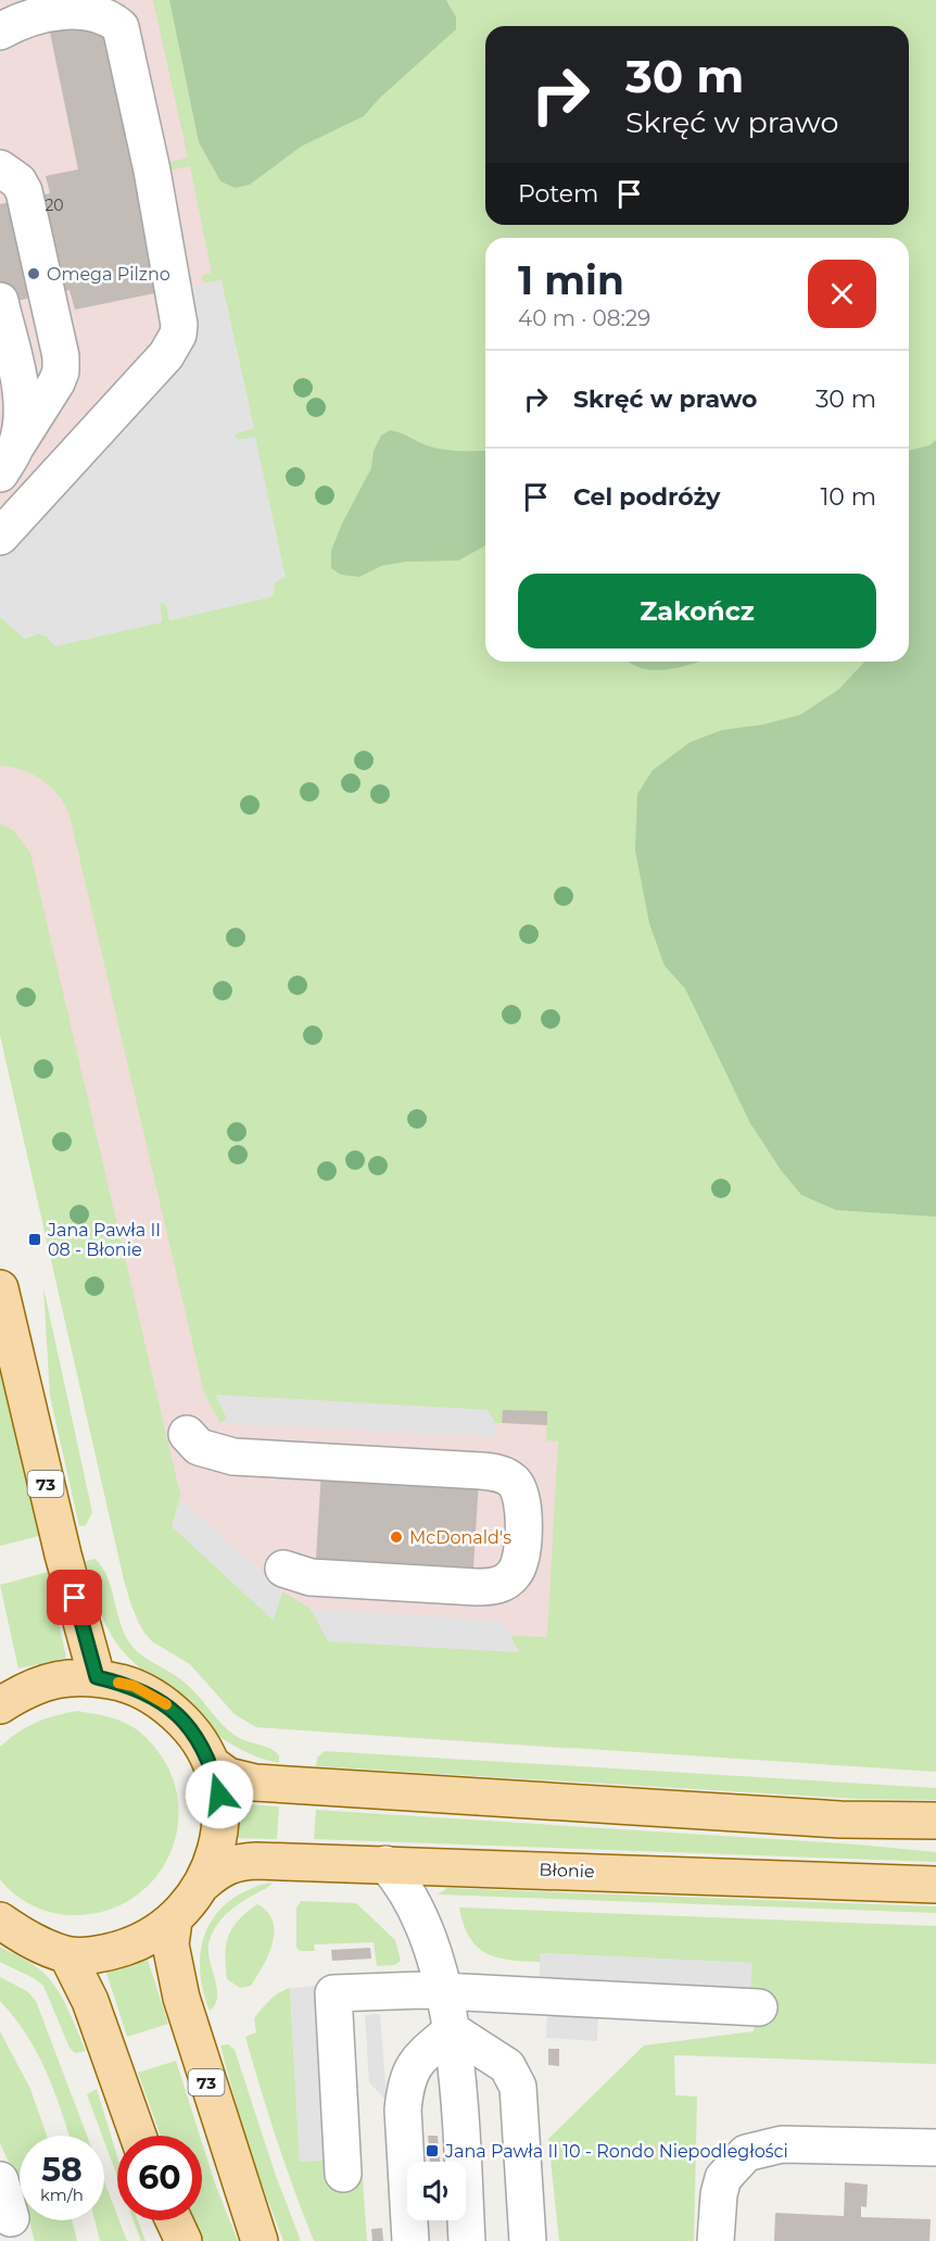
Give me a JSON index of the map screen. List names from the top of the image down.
{
  "streets": {
    "main road": ["73", "Błonie"]
  },
  "places": {
    "other": ["Omega Pilzno", "McDonald's"],
    "transit": ["Jana Pawła II 08 - Błonie", "Jana Pawła II 10 - Rondo Niepodległości"]
  },
  "house_numbers": ["20"],
  "page": {
    "turn": ["30 m", "Skręć w prawo"],
    "then": "Potem",
    "heading": ["1 min", "40 m · 08:29"],
    "list": [
      {
        "name": "Skręć w prawo",
        "value": "30 m"
      },
      {
        "name": "Cel podróży",
        "value": "10 m"
      }
    ],
    "buttons": "Zakończ",
    "speed": "58 km/h",
    "limit": "60"
  }
}
